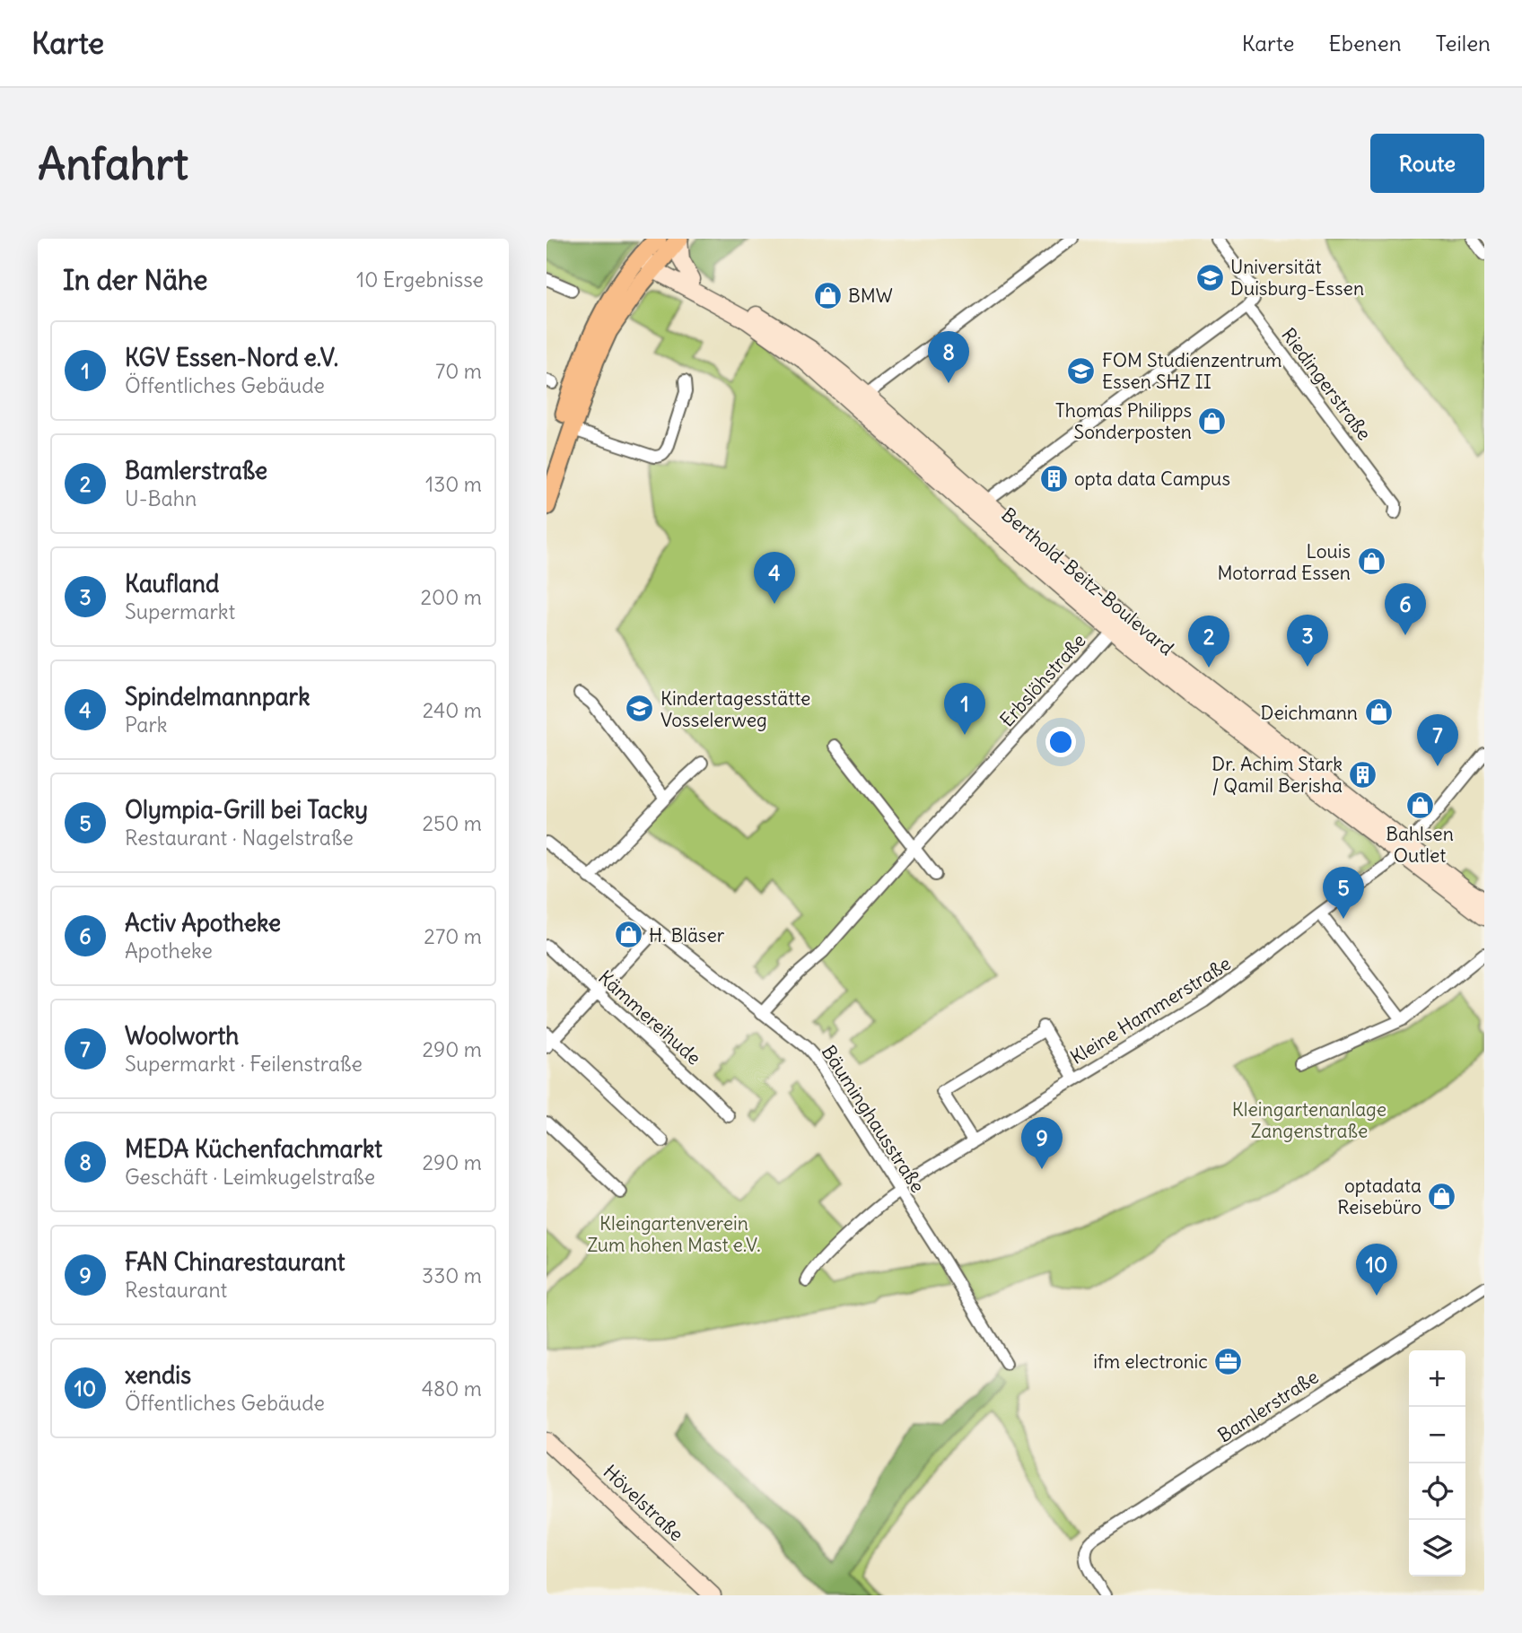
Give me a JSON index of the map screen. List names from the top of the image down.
{
  "streets": {
    "main road": ["Berthold-Beitz-Boulevard", "Hövelstraße"],
    "street": [
      "Riedingerstraße",
      "Erbslöhstraße",
      "Kleine Hammerstraße",
      "Kämmereihude",
      "Bäuminghausstraße",
      "Bamlerstraße"
    ]
  },
  "crossings": [
    ["Berthold-Beitz-Boulevard", "Erbslöhstraße"],
    ["Berthold-Beitz-Boulevard", "Kleine Hammerstraße"],
    ["Erbslöhstraße", "Bäuminghausstraße"],
    ["Kleine Hammerstraße", "Bäuminghausstraße"]
  ],
  "parks": ["Kleingartenanlage Zangenstraße", "Kleingartenverein Zum hohen Mast e.V."],
  "places": {
    "school or university": ["Universität Duisburg-Essen", "FOM Studienzentrum Essen SHZ II", "Kindertagesstätte Vosselerweg"],
    "shop": [
      "BMW",
      "Thomas Philipps Sonderposten",
      "Louis Motorrad Essen",
      "Deichmann",
      "Bahlsen Outlet",
      "H. Bläser",
      "optadata Reisebüro"
    ],
    "building": ["opta data Campus", "Dr. Achim Stark / Qamil Berisha"],
    "office": ["ifm electronic"]
  },
  "page": {
    "header": "Karte",
    "nav": ["Karte", "Ebenen", "Teilen"],
    "buttons": "Route",
    "title": "Anfahrt",
    "heading": ["In der Nähe", "10 Ergebnisse"],
    "list": [
      {
        "mark": "1",
        "name": "KGV Essen-Nord e.V.",
        "note": "Öffentliches Gebäude",
        "value": "70 m"
      },
      {
        "mark": "2",
        "name": "Bamlerstraße",
        "note": "U-Bahn",
        "value": "130 m"
      },
      {
        "mark": "3",
        "name": "Kaufland",
        "note": "Supermarkt",
        "value": "200 m"
      },
      {
        "mark": "4",
        "name": "Spindelmannpark",
        "note": "Park",
        "value": "240 m"
      },
      {
        "mark": "5",
        "name": "Olympia-Grill bei Tacky",
        "note": "Restaurant · Nagelstraße",
        "value": "250 m"
      },
      {
        "mark": "6",
        "name": "Activ Apotheke",
        "note": "Apotheke",
        "value": "270 m"
      },
      {
        "mark": "7",
        "name": "Woolworth",
        "note": "Supermarkt · Feilenstraße",
        "value": "290 m"
      },
      {
        "mark": "8",
        "name": "MEDA Küchenfachmarkt",
        "note": "Geschäft · Leimkugelstraße",
        "value": "290 m"
      },
      {
        "mark": "9",
        "name": "FAN Chinarestaurant",
        "note": "Restaurant",
        "value": "330 m"
      },
      {
        "mark": "10",
        "name": "xendis",
        "note": "Öffentliches Gebäude",
        "value": "480 m"
      }
    ],
    "pins": [
      "8",
      "4",
      "6",
      "3",
      "2",
      "1",
      "7",
      "5",
      "9",
      "10"
    ],
    "map_buttons": ["+", "−"]
  }
}
